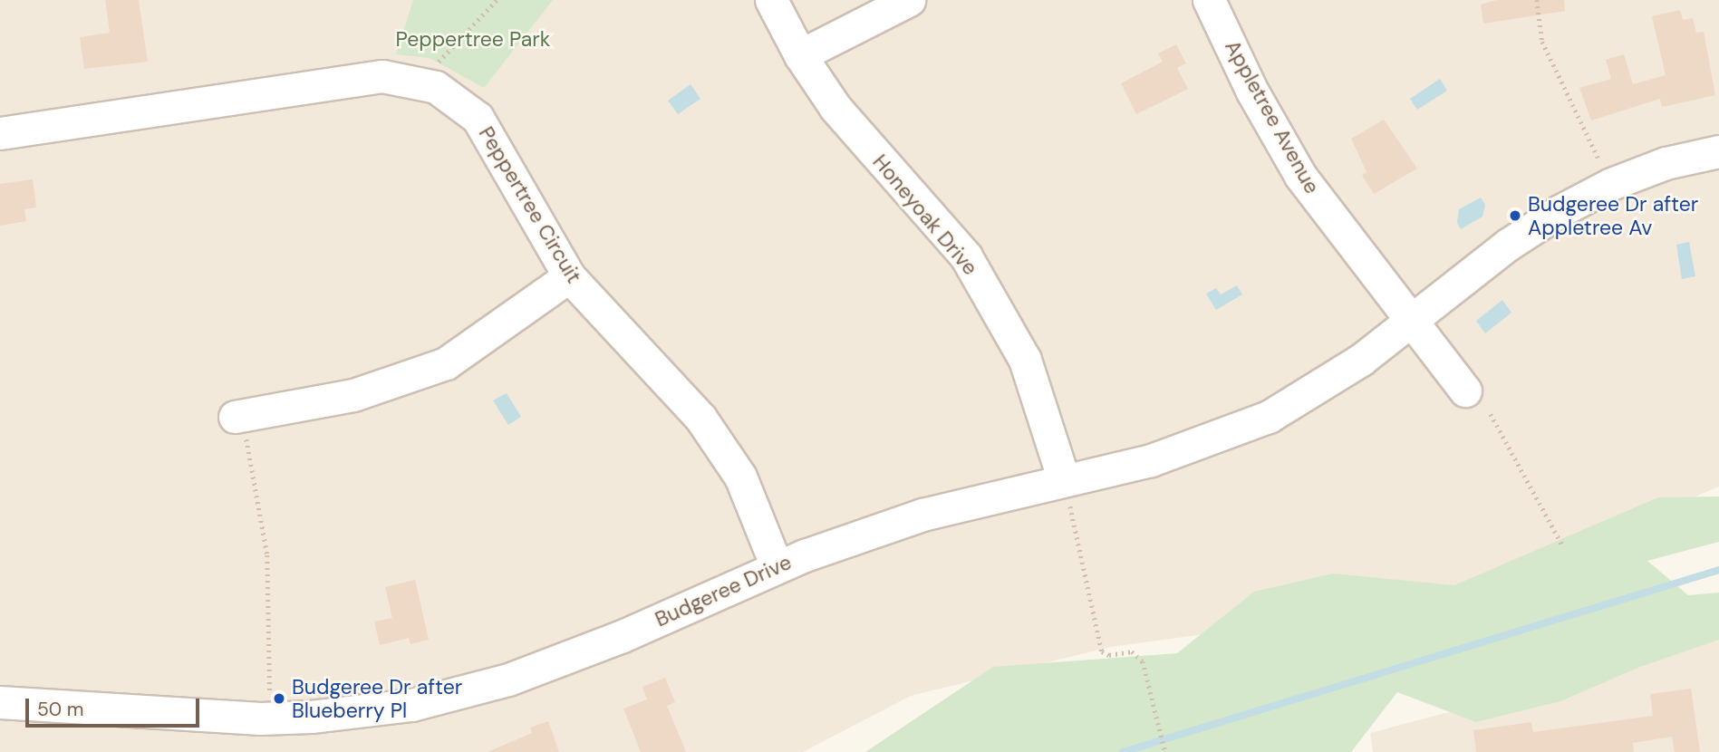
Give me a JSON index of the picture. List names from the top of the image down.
{
  "streets": {
    "street": [
      "Appletree Avenue",
      "Peppertree Circuit",
      "Honeyoak Drive",
      "Budgeree Drive"
    ]
  },
  "crossings": [
    ["Appletree Avenue", "Budgeree Drive"],
    ["Peppertree Circuit", "Budgeree Drive"],
    ["Honeyoak Drive", "Budgeree Drive"]
  ],
  "parks": ["Peppertree Park"],
  "places": ["Budgeree Dr after Appletree Av", "Budgeree Dr after Blueberry Pl"],
  "scale_bar": "50 m"
}
